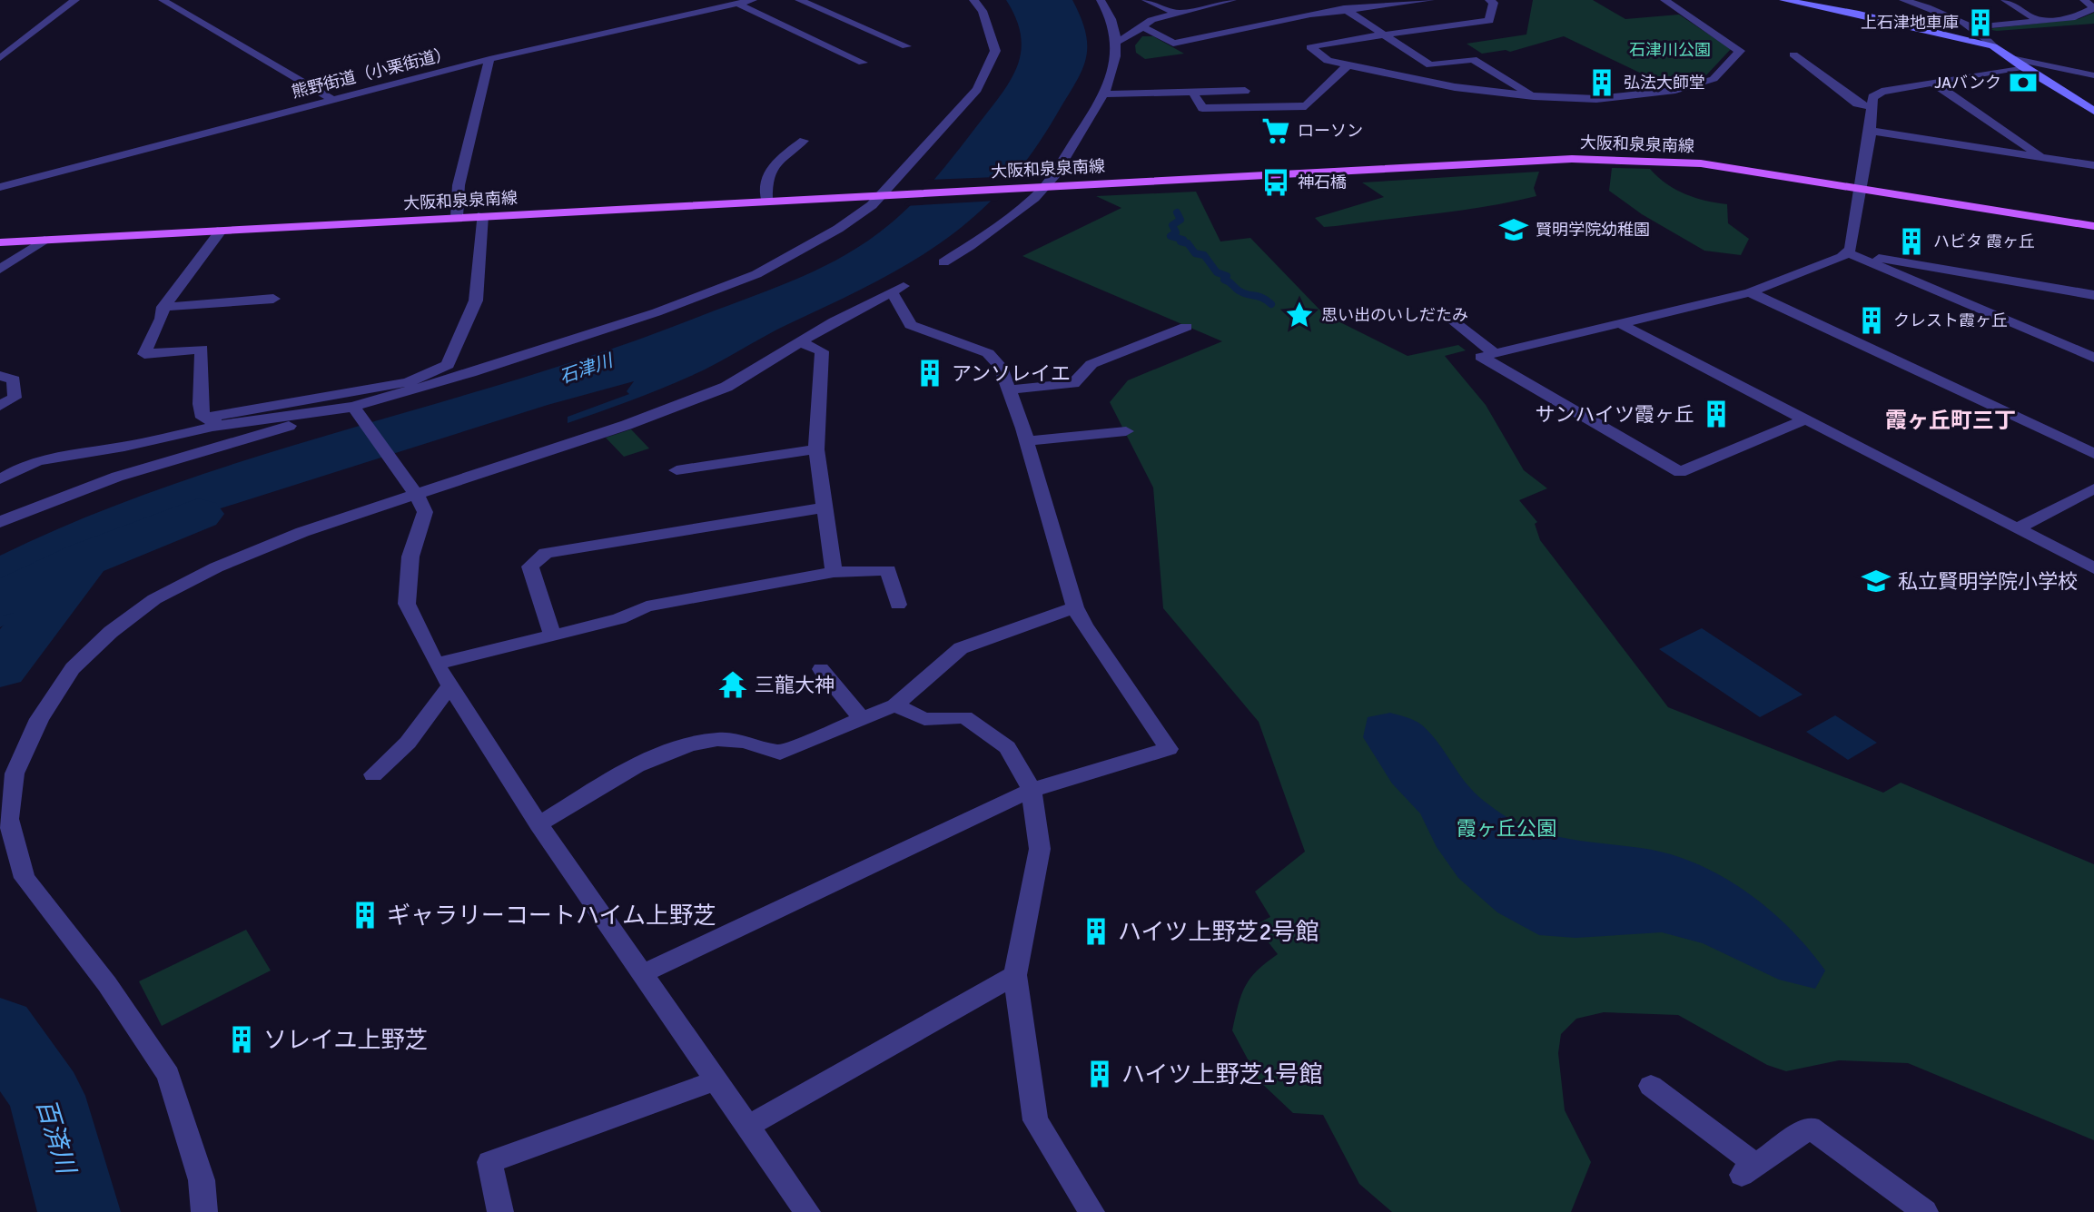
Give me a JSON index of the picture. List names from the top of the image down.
{
  "streets": {
    "main road": ["大阪和泉泉南線"],
    "street": ["熊野街道（小栗街道）"]
  },
  "districts": ["霞ヶ丘町三丁"],
  "water": ["石津川", "百済川"],
  "parks": ["石津川公園", "霞ヶ丘公園"],
  "places": {
    "building": [
      "上石津地車庫",
      "弘法大師堂",
      "ハビタ 霞ヶ丘",
      "クレスト霞ヶ丘",
      "アンソレイエ",
      "サンハイツ霞ヶ丘",
      "ギャラリーコートハイム上野芝",
      "ハイツ上野芝2号館",
      "ソレイユ上野芝",
      "ハイツ上野芝1号館"
    ],
    "bank": ["JAバンク"],
    "supermarket": ["ローソン"],
    "bus stop": ["神石橋"],
    "school or university": ["賢明学院幼稚園", "私立賢明学院小学校"],
    "place": ["思い出のいしだたみ"],
    "temple": ["三龍大神"]
  }
}
